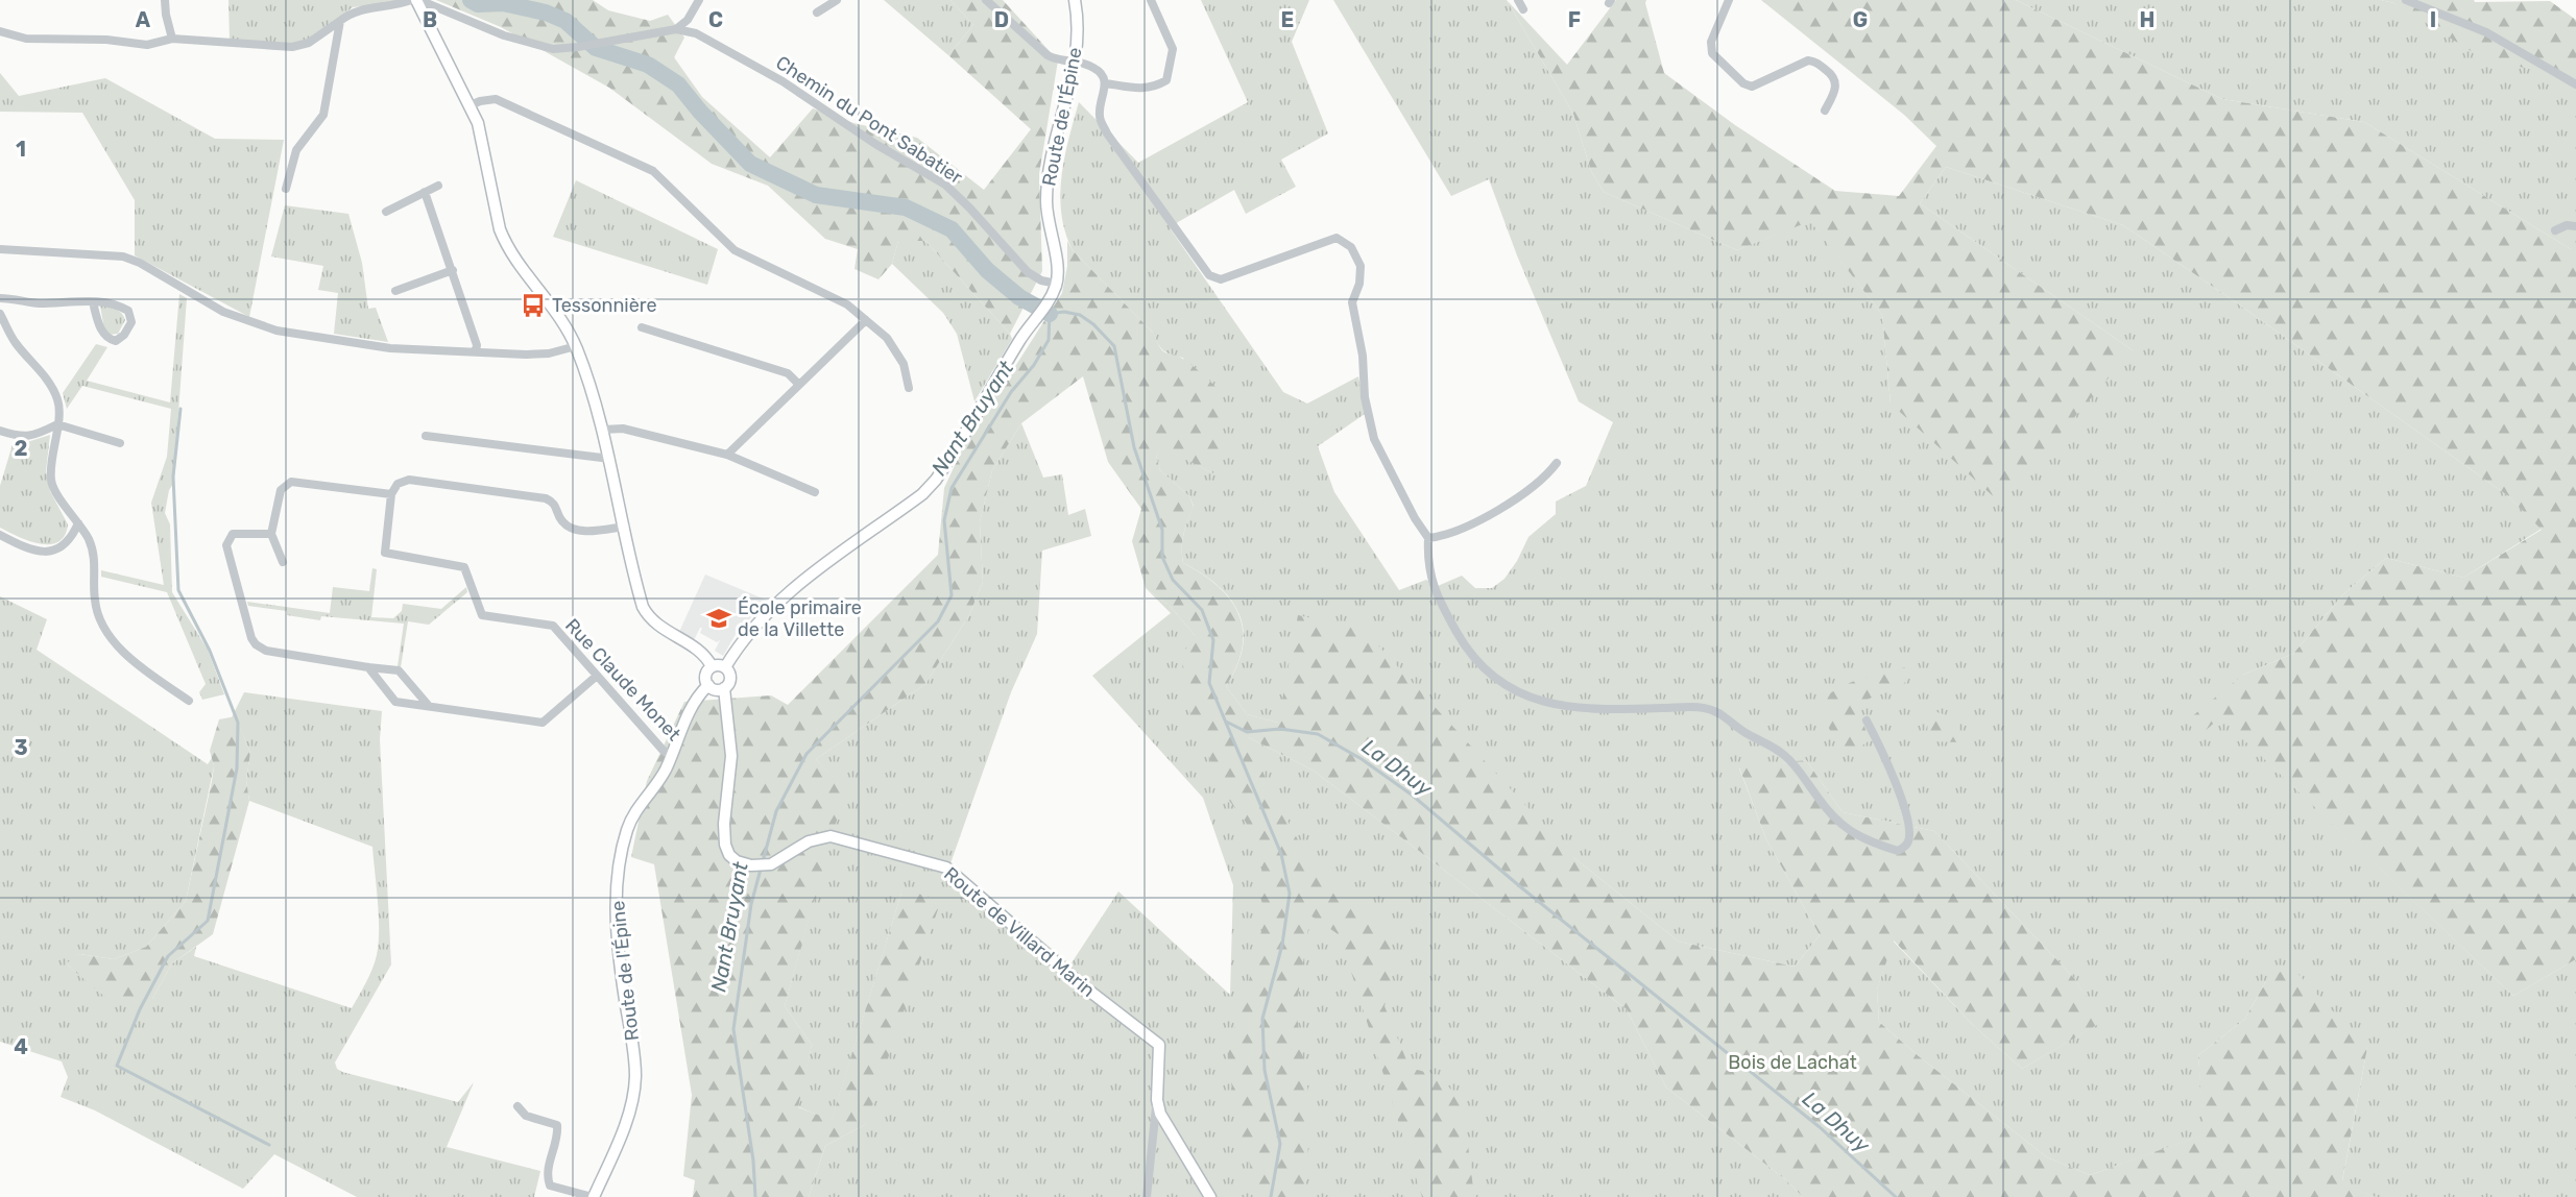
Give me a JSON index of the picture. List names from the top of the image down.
{
  "streets": {
    "street": [
      "Route de l'Épine",
      "Chemin du Pont Sabatier",
      "Rue Claude Monet",
      "Route de Villard Marin"
    ]
  },
  "crossings": [
    ["Route de l'Épine", "Chemin du Pont Sabatier"],
    ["Route de l'Épine", "Rue Claude Monet"],
    ["Route de l'Épine", "Route de Villard Marin"]
  ],
  "water": ["Nant Bruyant", "La Dhuy"],
  "parks": ["Bois de Lachat"],
  "places": {
    "bus stop": ["Tessonnière"],
    "school or university": ["École primaire de la Villette"]
  },
  "grid": {
    "columns": [
      "A",
      "B",
      "C",
      "D",
      "E",
      "F",
      "G",
      "H",
      "I"
    ],
    "rows": [
      "1",
      "2",
      "3",
      "4"
    ]
  }
}
